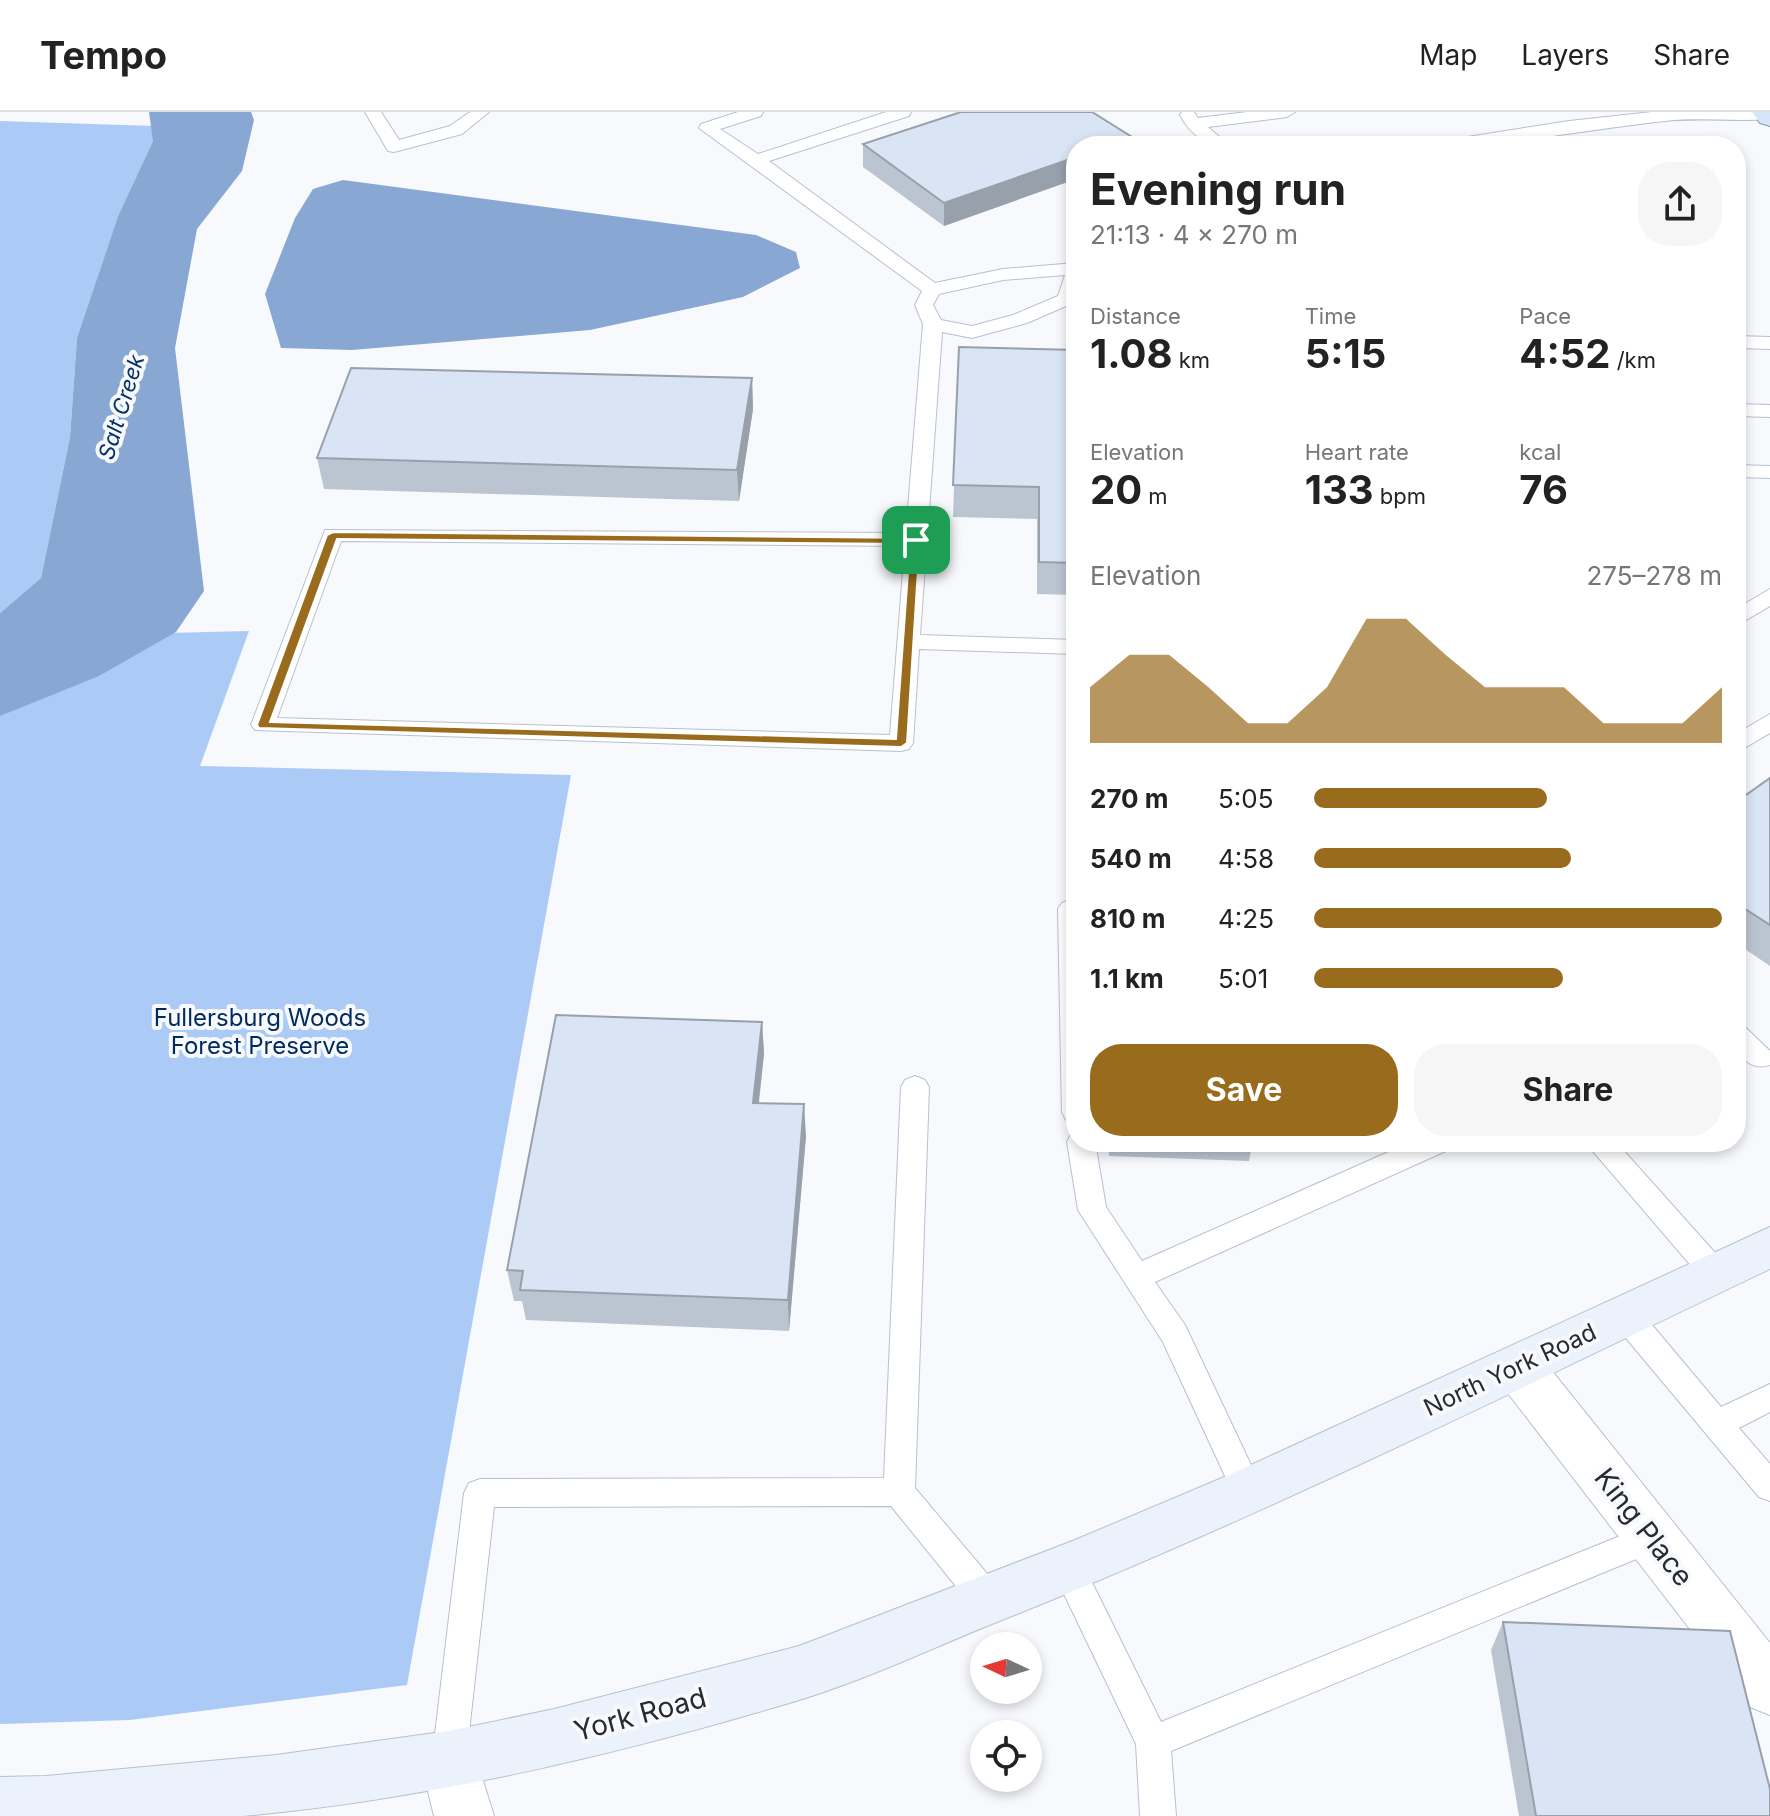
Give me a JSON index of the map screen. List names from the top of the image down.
{
  "streets": {
    "main road": ["North York Road", "York Road"],
    "street": ["King Place"]
  },
  "crossings": [
    ["North York Road", "King Place"],
    ["North York Road", "York Road"]
  ],
  "water": ["Salt Creek"],
  "parks": ["Fullersburg Woods Forest Preserve"],
  "north": "left",
  "page": {
    "header": "Tempo",
    "nav": ["Map", "Layers", "Share"],
    "heading": ["Evening run", "21:13 · 4 × 270 m"],
    "stats": [
      ["Distance", "1.08 km"],
      ["Time", "5:15"],
      ["Pace", "4:52 /km"],
      ["Elevation", "20 m"],
      ["Heart rate", "133 bpm"],
      ["kcal", "76"]
    ],
    "chart": ["Elevation", "275–278 m"],
    "list": [
      {
        "name": "270 m",
        "note": "5:05"
      },
      {
        "name": "540 m",
        "note": "4:58"
      },
      {
        "name": "810 m",
        "note": "4:25"
      },
      {
        "name": "1.1 km",
        "note": "5:01"
      }
    ],
    "buttons": ["Save", "Share"]
  }
}
